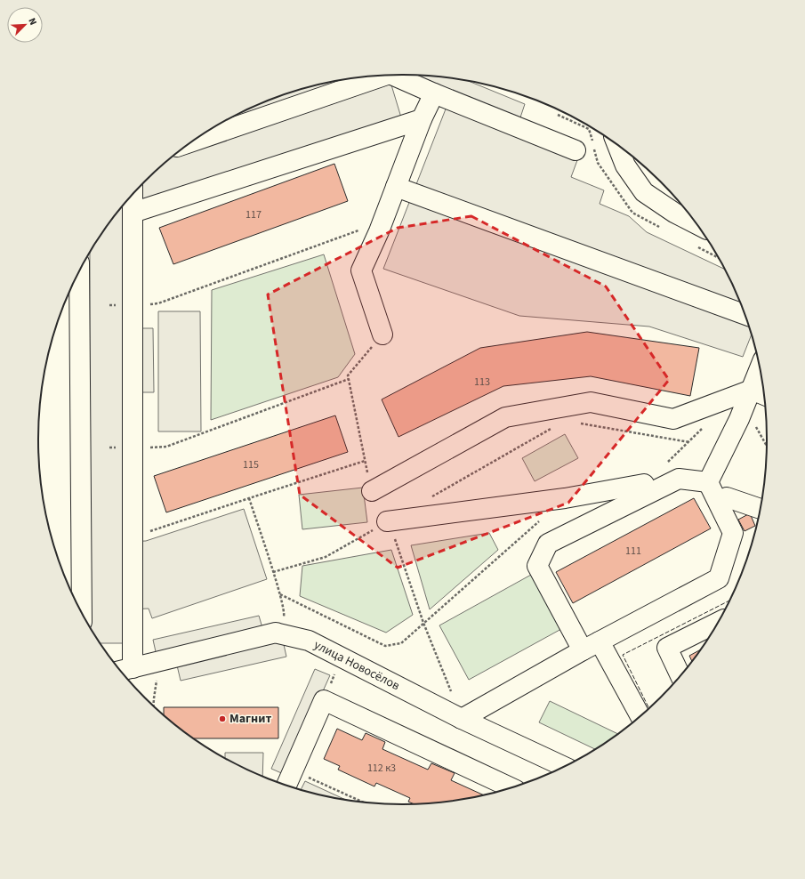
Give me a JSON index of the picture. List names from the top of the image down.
{
  "streets": {
    "street": ["улица Новосёлов"]
  },
  "places": ["Магнит"],
  "house_numbers": [
    "117",
    "113",
    "115",
    "111",
    "112 к3"
  ],
  "north": "top right"
}
